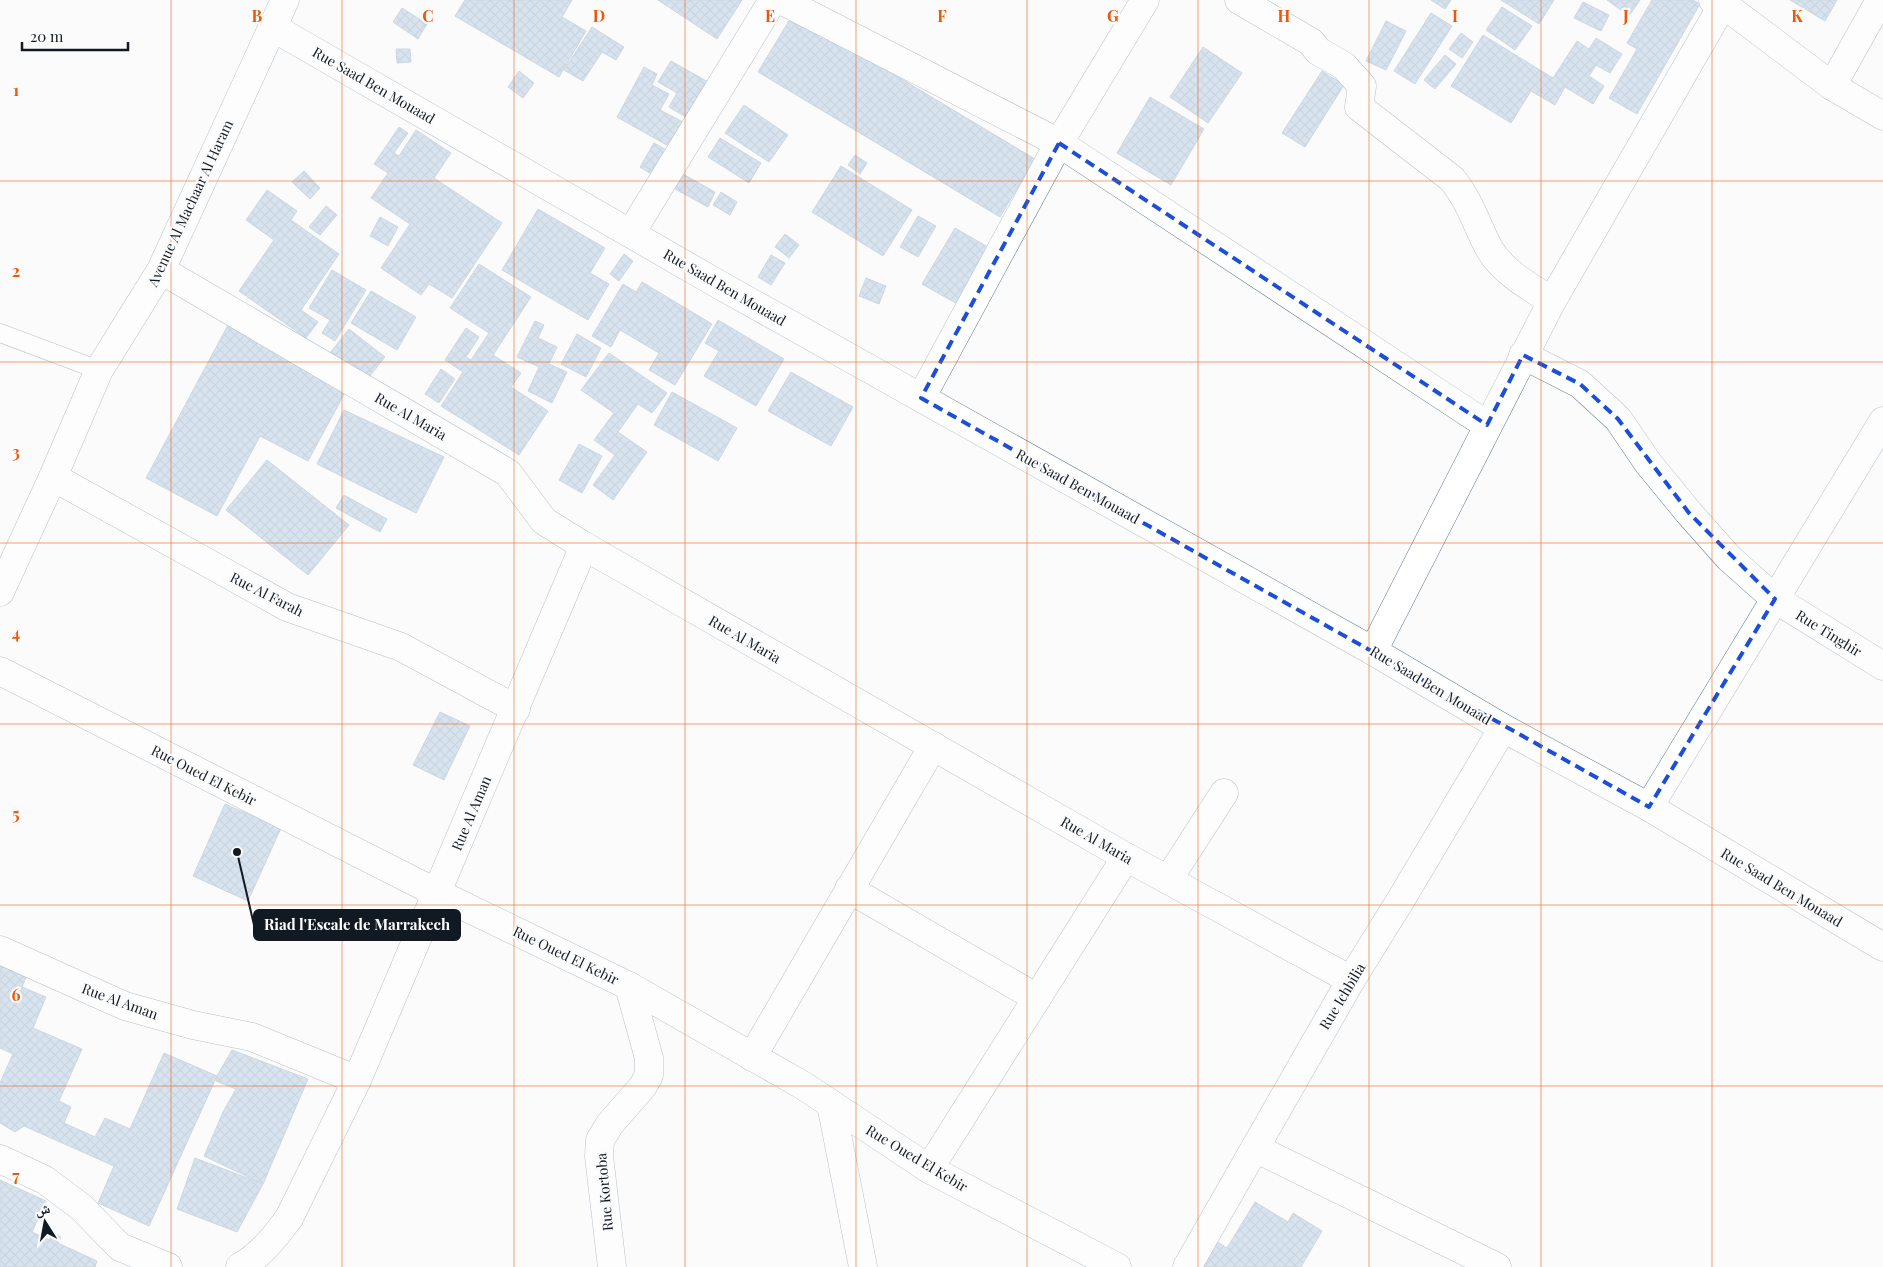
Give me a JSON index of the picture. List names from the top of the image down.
{
  "streets": {
    "street": [
      "Rue Saad Ben Mouaad",
      "Avenue Al Machaar Al Haram",
      "Rue Al Maria",
      "Rue Al Farah",
      "Rue Tinghir",
      "Rue Oued El Kebir",
      "Rue Al Aman",
      "Rue Ichbilia",
      "Rue Kortoba"
    ]
  },
  "crossings": [
    ["Rue Saad Ben Mouaad", "Avenue Al Machaar Al Haram"],
    ["Rue Saad Ben Mouaad", "Rue Ichbilia"],
    ["Avenue Al Machaar Al Haram", "Rue Al Maria"],
    ["Avenue Al Machaar Al Haram", "Rue Al Farah"],
    ["Rue Al Maria", "Rue Al Aman"],
    ["Rue Al Maria", "Rue Ichbilia"],
    ["Rue Al Farah", "Rue Al Aman"],
    ["Rue Oued El Kebir", "Rue Al Aman"],
    ["Rue Oued El Kebir", "Rue Kortoba"]
  ],
  "places": ["Riad l'Escale de Marrakech"],
  "scale_bar": "20 m",
  "north": "top",
  "grid": {
    "columns": [
      "B",
      "C",
      "D",
      "E",
      "F",
      "G",
      "H",
      "I",
      "J",
      "K"
    ],
    "rows": [
      "1",
      "2",
      "3",
      "4",
      "5",
      "6",
      "7"
    ]
  }
}
